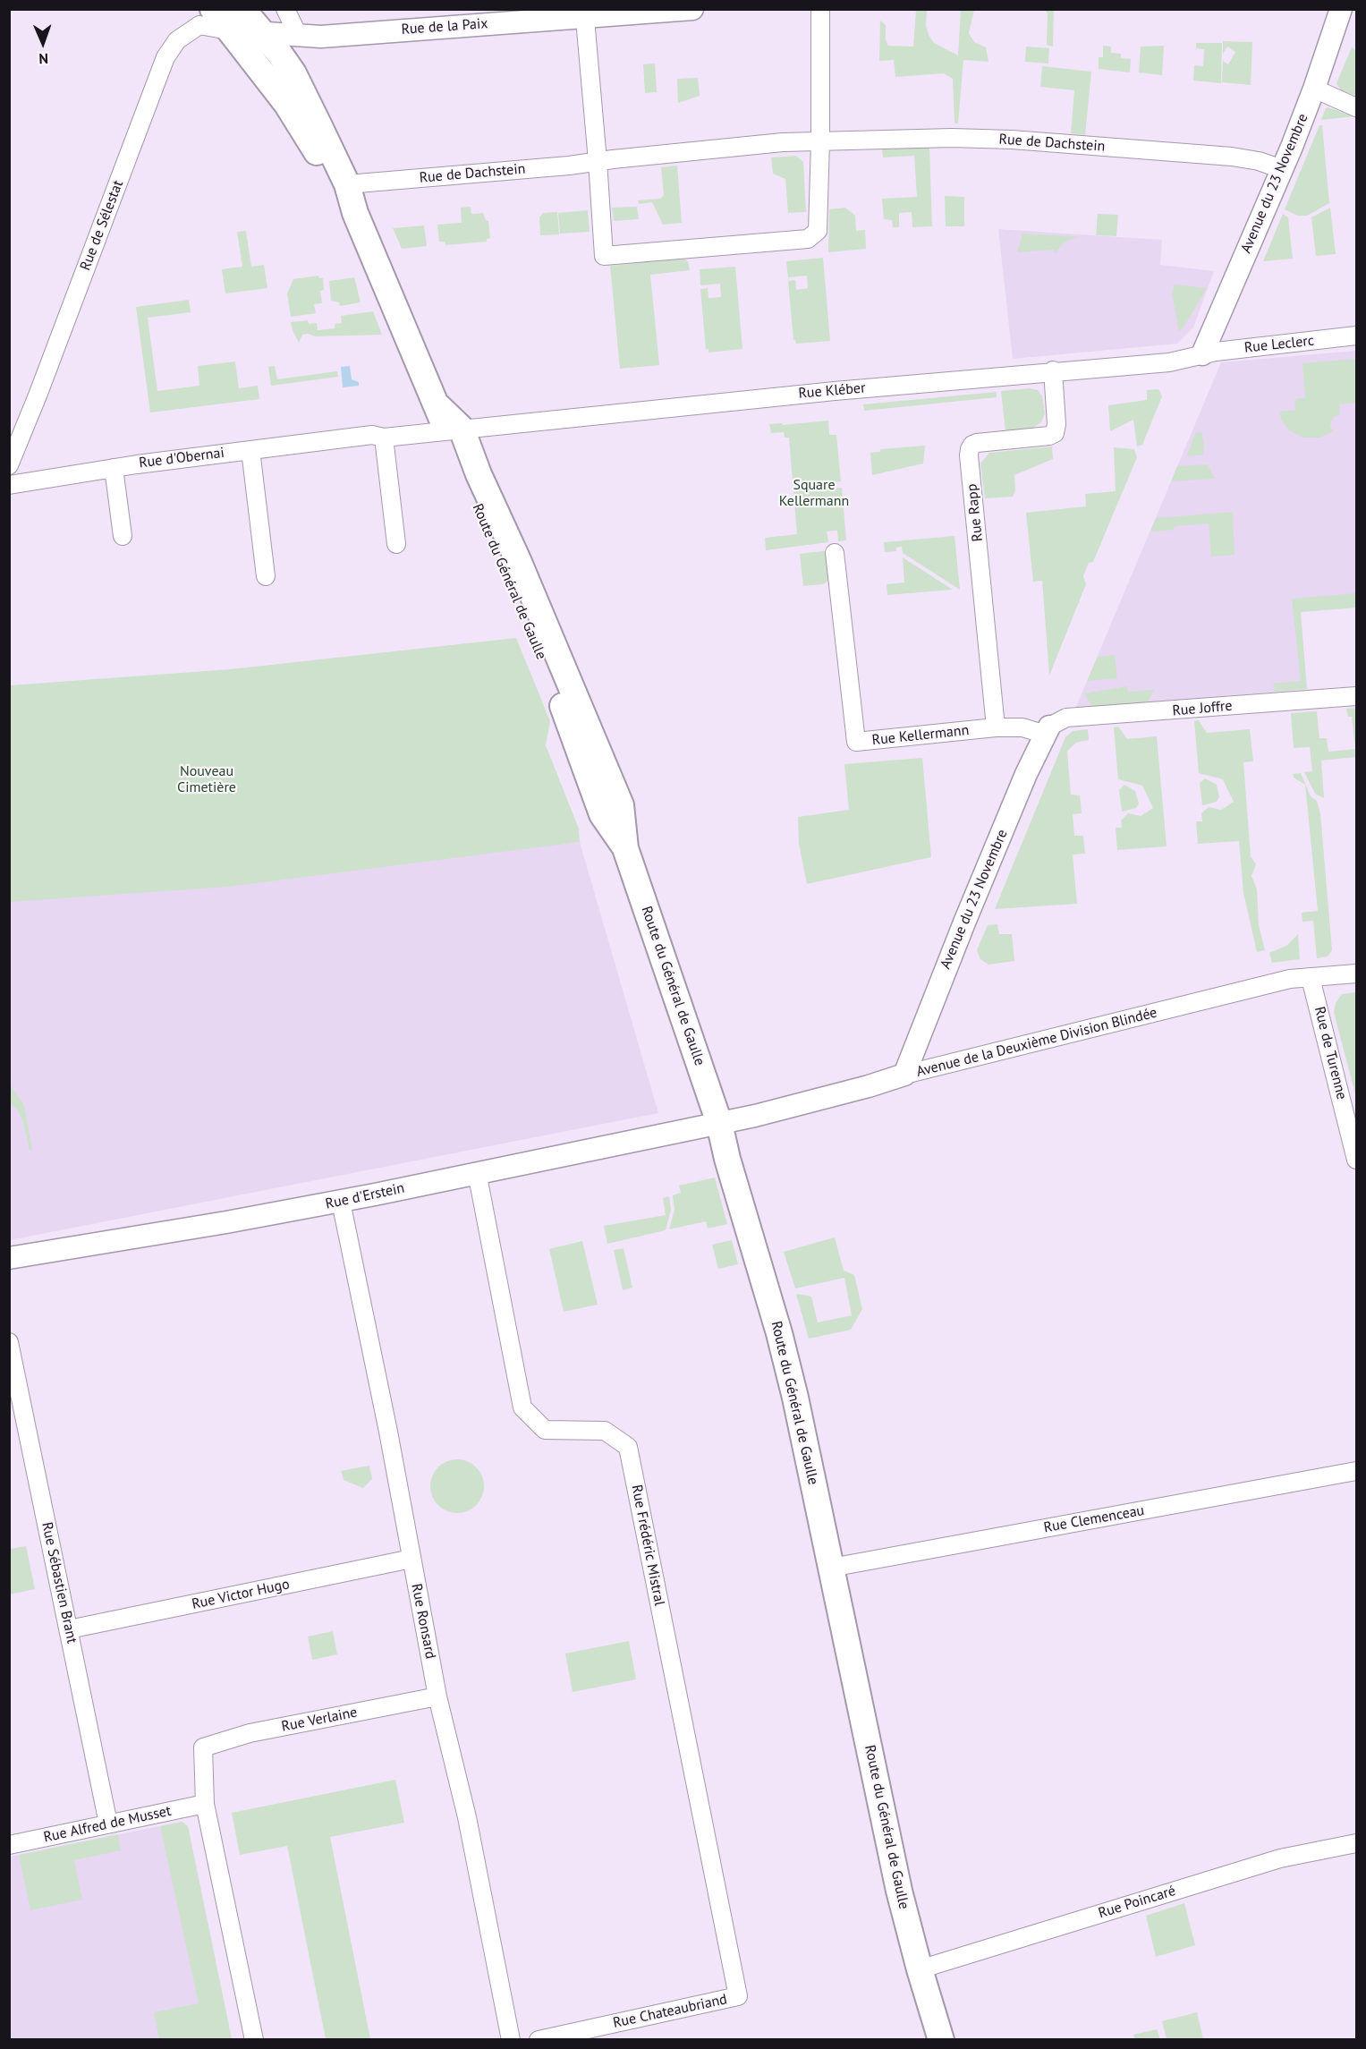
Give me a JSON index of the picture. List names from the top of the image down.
{
  "streets": {
    "main road": ["Route du Général de Gaulle"],
    "street": [
      "Rue de la Paix",
      "Rue de Dachstein",
      "Avenue du 23 Novembre",
      "Rue de Sélestat",
      "Rue Leclerc",
      "Rue Kléber",
      "Rue d'Obernai",
      "Rue Rapp",
      "Rue Joffre",
      "Rue Kellermann",
      "Avenue de la Deuxième Division Blindée",
      "Rue de Turenne",
      "Rue d'Erstein",
      "Rue Clemenceau",
      "Rue Frédéric Mistral",
      "Rue Sébastien Brant",
      "Rue Victor Hugo",
      "Rue Ronsard",
      "Rue Verlaine",
      "Rue Alfred de Musset",
      "Rue Poincaré",
      "Rue Chateaubriand"
    ]
  },
  "crossings": [
    ["Rue de la Paix", "Rue de Sélestat"],
    ["Rue de la Paix", "Route du Général de Gaulle"],
    ["Rue de Dachstein", "Avenue du 23 Novembre"],
    ["Rue de Dachstein", "Route du Général de Gaulle"],
    ["Avenue du 23 Novembre", "Rue Leclerc"],
    ["Avenue du 23 Novembre", "Rue Kléber"],
    ["Avenue du 23 Novembre", "Rue Joffre"],
    ["Avenue du 23 Novembre", "Rue Kellermann"],
    ["Avenue du 23 Novembre", "Avenue de la Deuxième Division Blindée"],
    ["Rue de Sélestat", "Route du Général de Gaulle"],
    ["Rue Leclerc", "Rue Kléber"],
    ["Rue Kléber", "Rue d'Obernai"],
    ["Rue Kléber", "Rue Rapp"],
    ["Rue Kléber", "Route du Général de Gaulle"],
    ["Rue d'Obernai", "Route du Général de Gaulle"],
    ["Rue Rapp", "Rue Kellermann"],
    ["Route du Général de Gaulle", "Avenue de la Deuxième Division Blindée"],
    ["Route du Général de Gaulle", "Rue d'Erstein"],
    ["Route du Général de Gaulle", "Rue Clemenceau"],
    ["Route du Général de Gaulle", "Rue Poincaré"],
    ["Rue Joffre", "Rue Kellermann"],
    ["Avenue de la Deuxième Division Blindée", "Rue de Turenne"],
    ["Avenue de la Deuxième Division Blindée", "Rue d'Erstein"],
    ["Rue d'Erstein", "Rue Frédéric Mistral"],
    ["Rue d'Erstein", "Rue Ronsard"],
    ["Rue Frédéric Mistral", "Rue Chateaubriand"],
    ["Rue Sébastien Brant", "Rue Victor Hugo"],
    ["Rue Sébastien Brant", "Rue Alfred de Musset"],
    ["Rue Victor Hugo", "Rue Ronsard"],
    ["Rue Ronsard", "Rue Verlaine"],
    ["Rue Verlaine", "Rue Alfred de Musset"]
  ],
  "parks": ["Square Kellermann", "Nouveau Cimetière"],
  "north": "bottom"
}
